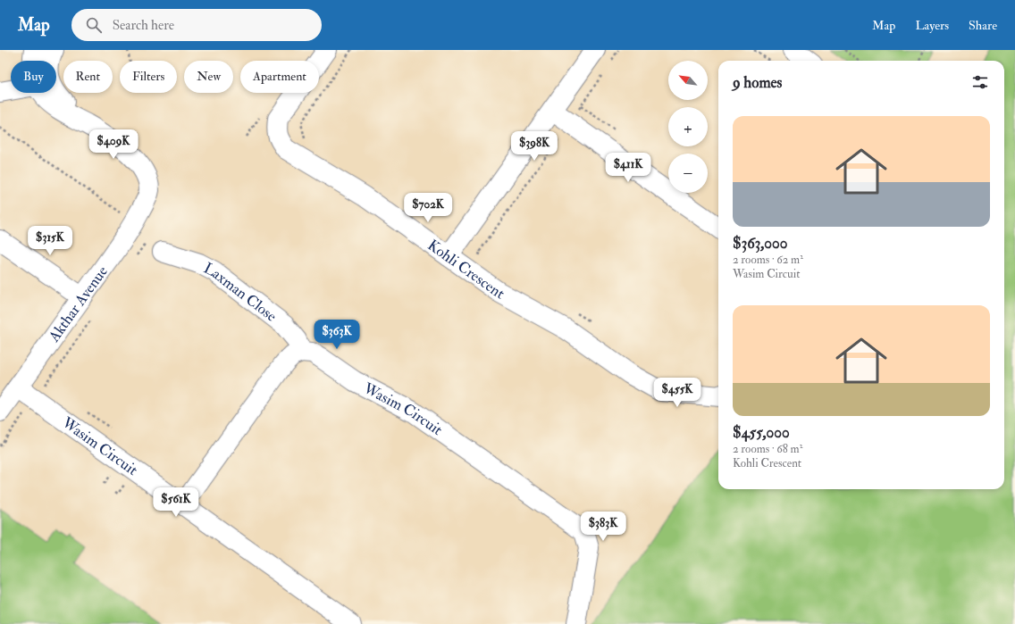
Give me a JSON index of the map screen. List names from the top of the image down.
{
  "streets": {
    "street": [
      "Kohli Crescent",
      "Laxman Close",
      "Akthar Avenue",
      "Wasim Circuit"
    ]
  },
  "crossings": [
    ["Laxman Close", "Wasim Circuit"],
    ["Akthar Avenue", "Wasim Circuit"]
  ],
  "north": "top left",
  "page": {
    "header": "Map",
    "search": "Search here",
    "nav": ["Map", "Layers", "Share"],
    "map_buttons": ["+", "−"],
    "chip": [
      "Buy",
      "Rent",
      "Filters",
      "New",
      "Apartment"
    ],
    "heading": "9 homes",
    "list": [
      {
        "name": "$363,000",
        "note": "2 rooms · 62 m² · Wasim Circuit"
      },
      {
        "name": "$455,000",
        "note": "2 rooms · 68 m² · Kohli Crescent"
      }
    ],
    "price": [
      "$409K",
      "$398K",
      "$411K",
      "$702K",
      "$315K",
      "$363K",
      "$455K",
      "$561K",
      "$383K"
    ]
  }
}
